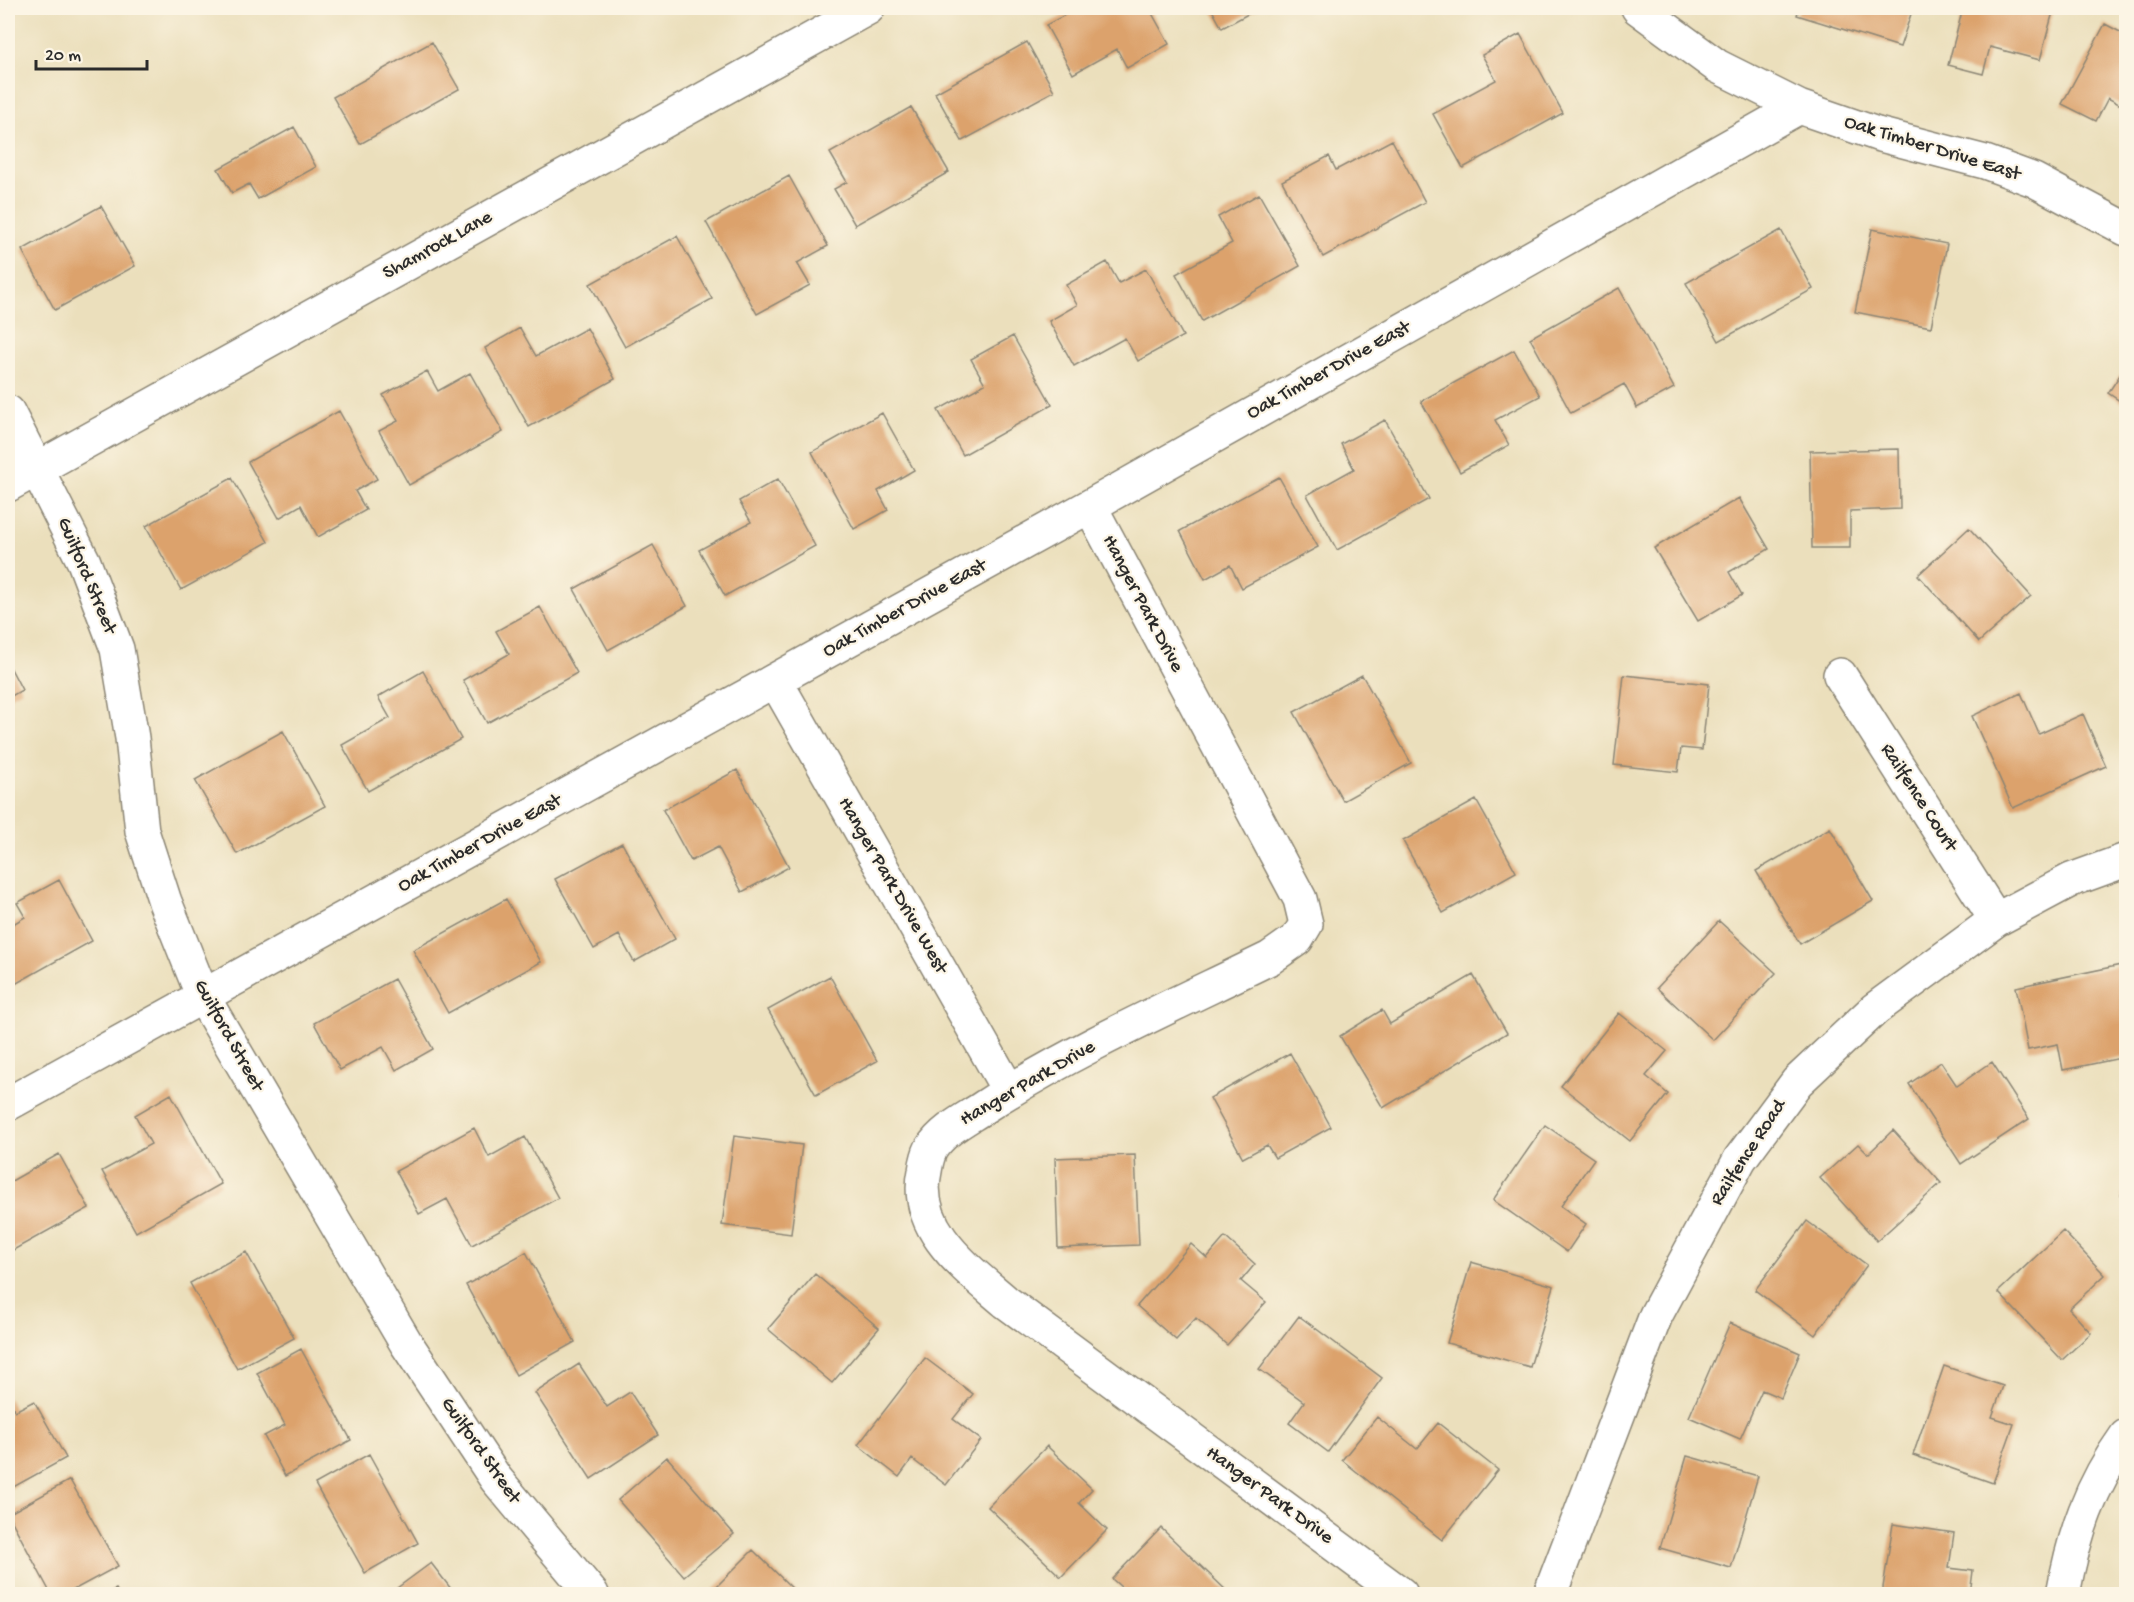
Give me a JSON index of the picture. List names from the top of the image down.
{
  "streets": {
    "street": [
      "Oak Timber Drive East",
      "Shamrock Lane",
      "Guilford Street",
      "Hanger Park Drive",
      "Railfence Court",
      "Hanger Park Drive West",
      "Railfence Road"
    ]
  },
  "crossings": [
    ["Oak Timber Drive East", "Guilford Street"],
    ["Oak Timber Drive East", "Hanger Park Drive"],
    ["Oak Timber Drive East", "Hanger Park Drive West"],
    ["Shamrock Lane", "Guilford Street"],
    ["Hanger Park Drive", "Hanger Park Drive West"],
    ["Railfence Court", "Railfence Road"]
  ],
  "scale_bar": "20 m"
}
